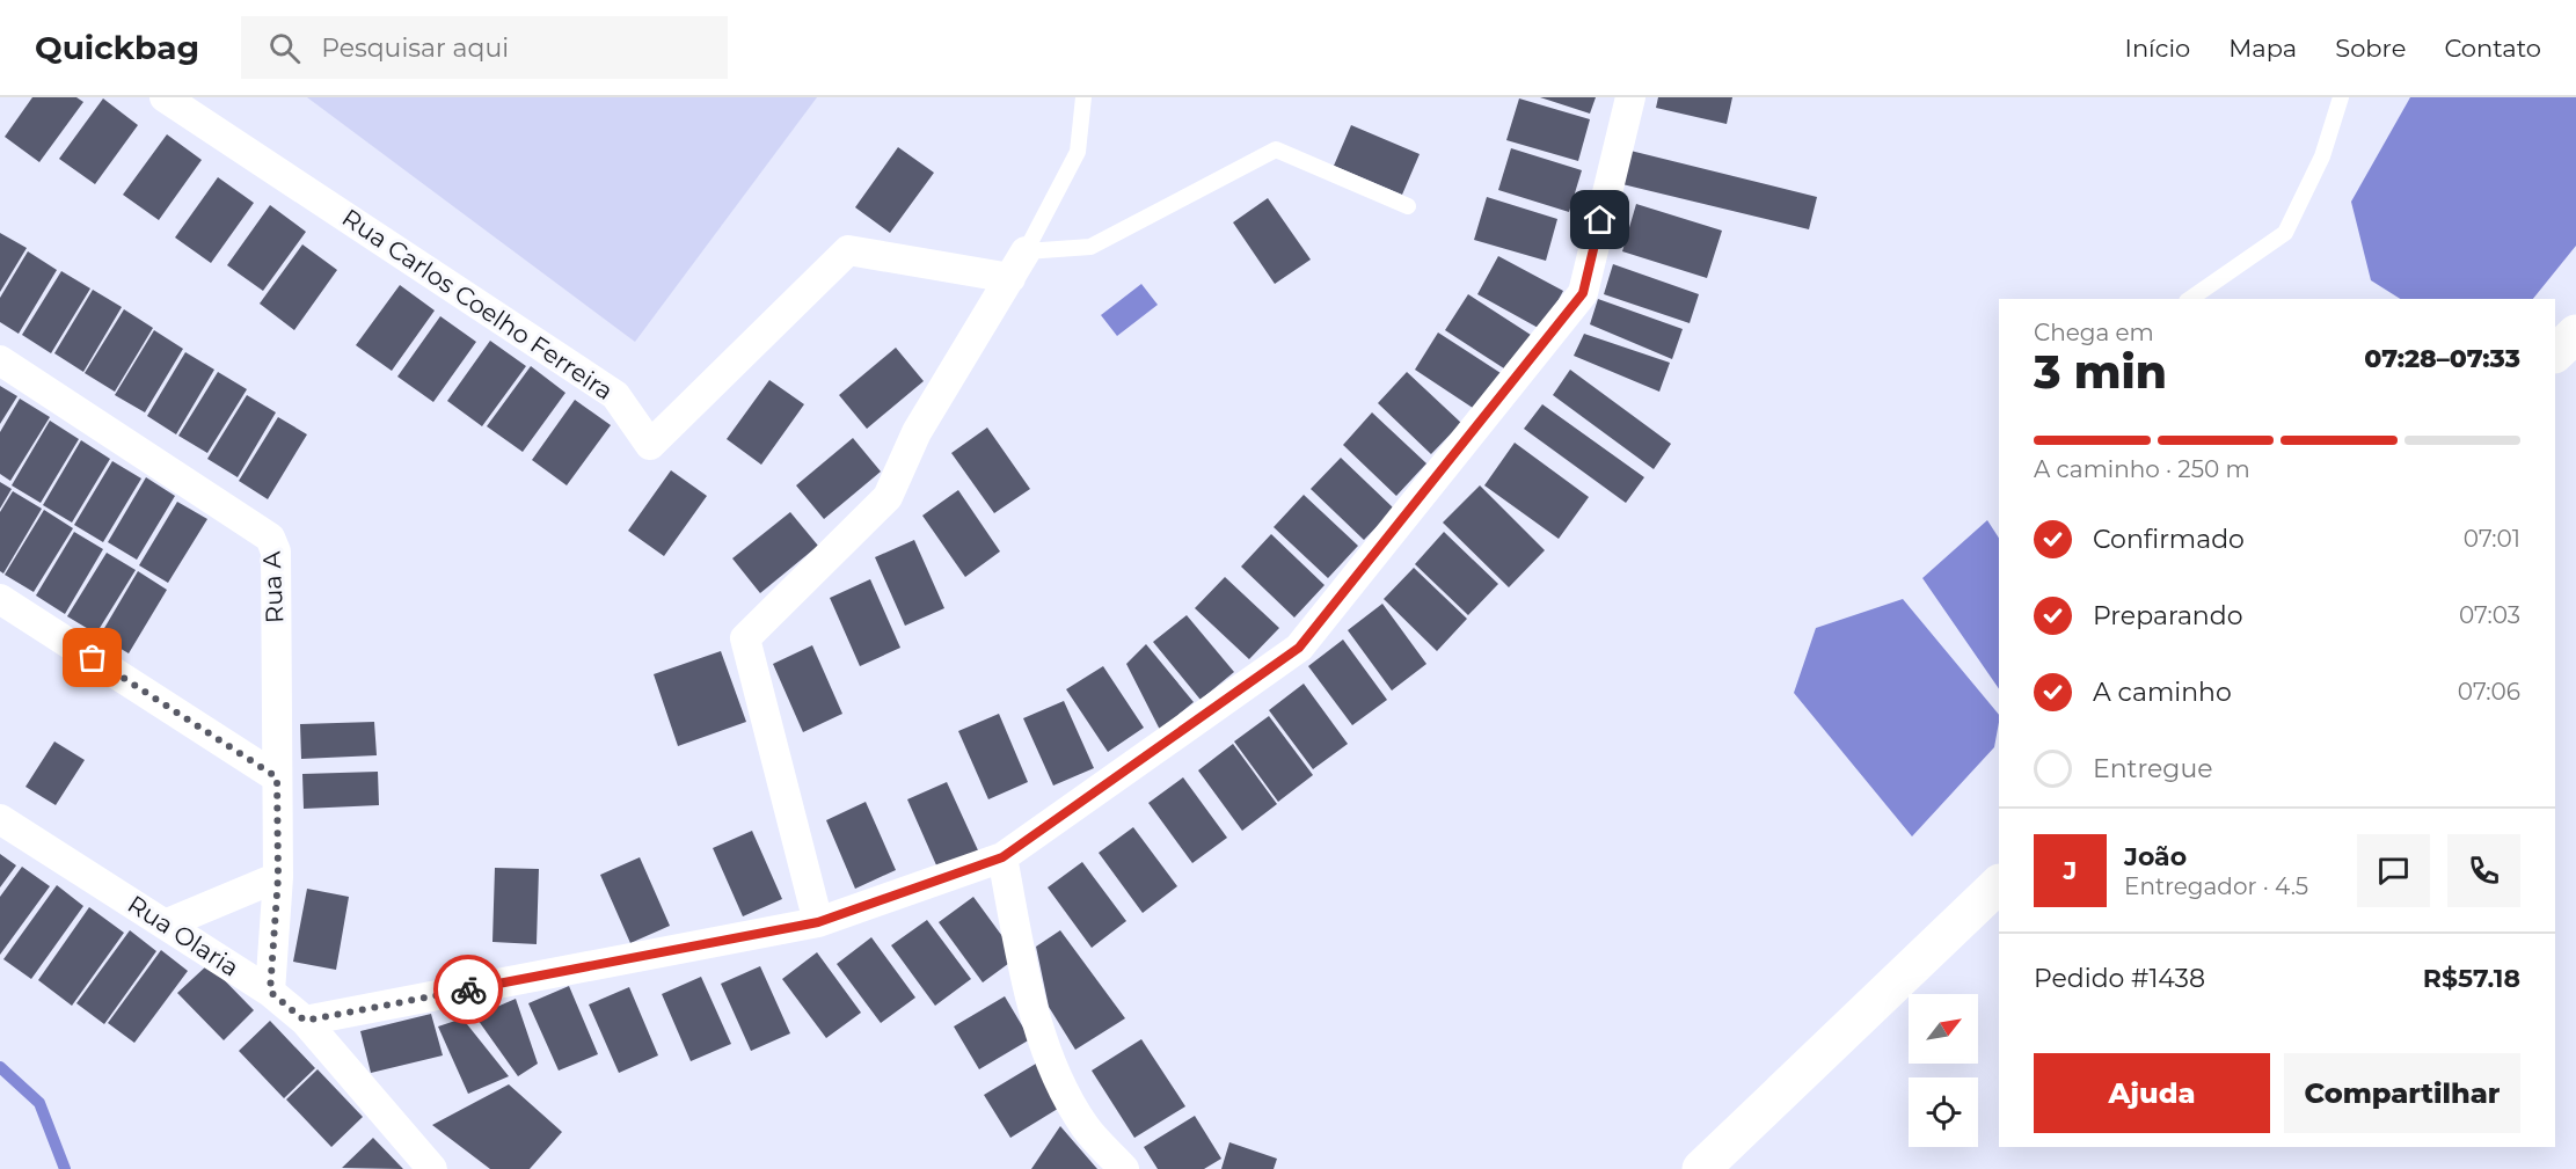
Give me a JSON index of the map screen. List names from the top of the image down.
{
  "streets": {
    "street": ["Rua Carlos Coelho Ferreira", "Rua A", "Rua Olaria"]
  },
  "crossings": [
    ["Rua A", "Rua Olaria"]
  ],
  "north": "top right",
  "page": {
    "header": "Quickbag",
    "search": "Pesquisar aqui",
    "nav": [
      "Início",
      "Mapa",
      "Sobre",
      "Contato"
    ],
    "heading": ["3 min", "Chega em", "07:28–07:33"],
    "panel": [
      "João",
      "Entregador · 4.5",
      "Pedido #1438",
      "R$57.18"
    ],
    "bar": "A caminho · 250 m",
    "list": [
      ["Confirmado", "07:01"],
      ["Preparando", "07:03"],
      ["A caminho", "07:06"],
      "Entregue"
    ],
    "round": "J",
    "buttons": ["Ajuda", "Compartilhar"]
  }
}
